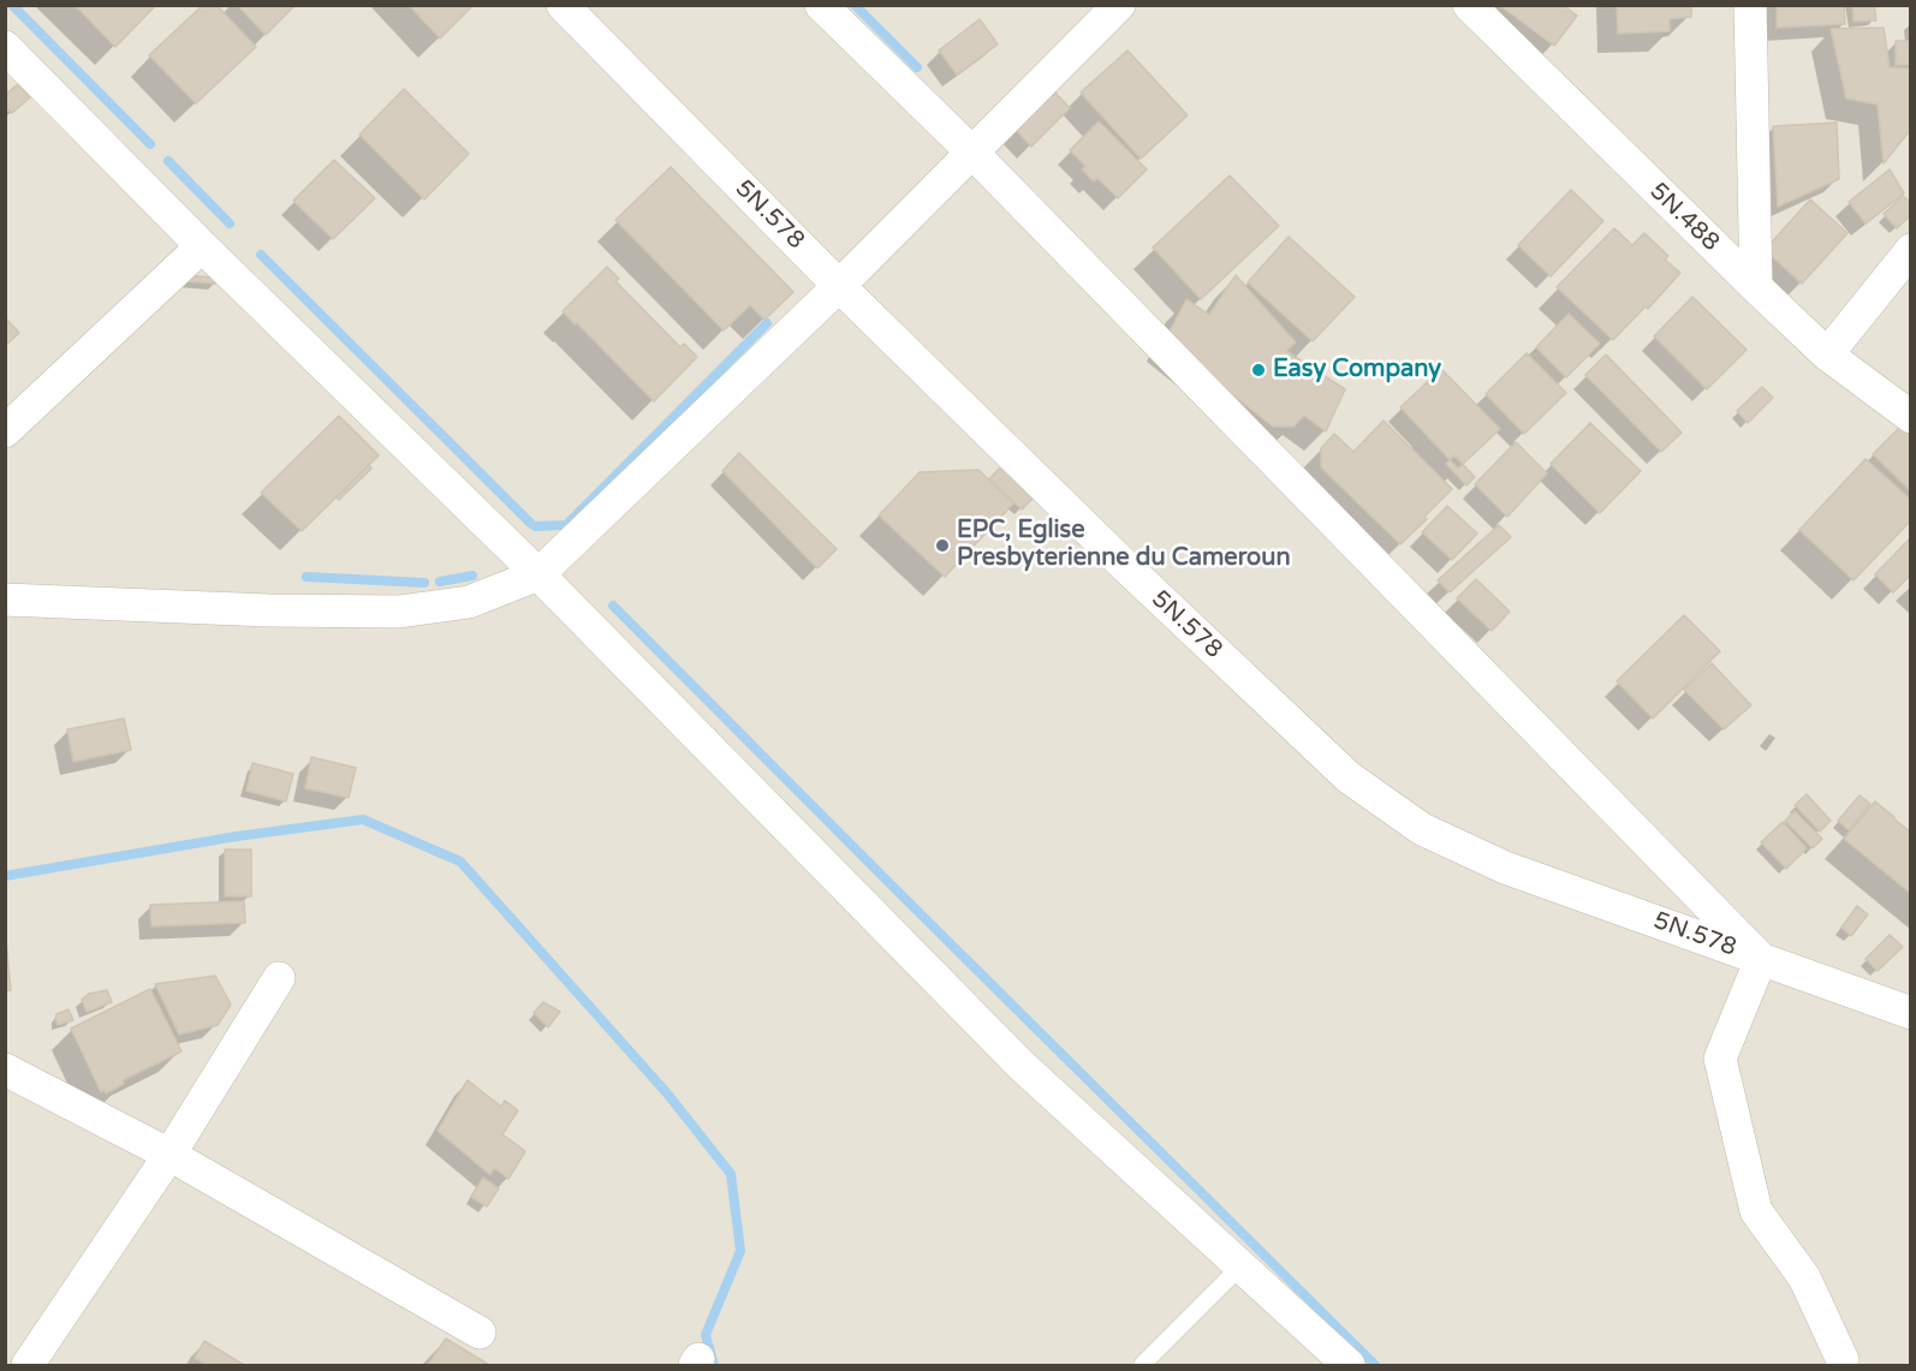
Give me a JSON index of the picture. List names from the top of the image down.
{
  "streets": {
    "street": ["5N.578", "5N.488"]
  },
  "places": ["Easy Company", "EPC, Eglise Presbyterienne du Cameroun"]
}
